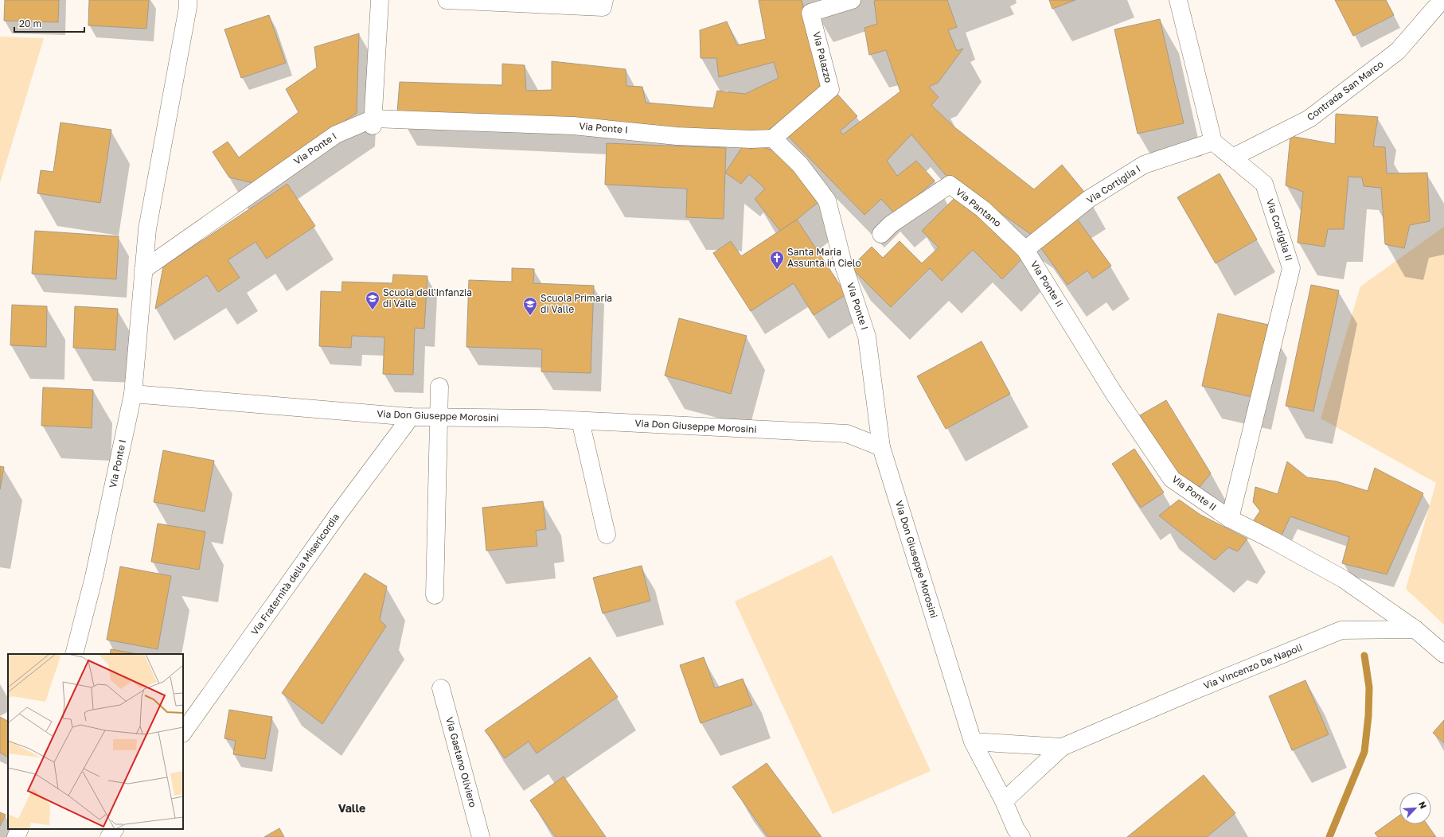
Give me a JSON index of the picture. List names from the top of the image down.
{
  "streets": {
    "street": [
      "Via Palazzo",
      "Contrada San Marco",
      "Via Ponte I",
      "Via Cortiglia I",
      "Via Pantano",
      "Via Cortiglia II",
      "Via Ponte II",
      "Via Don Giuseppe Morosini",
      "Via Fraternità della Misericordia",
      "Via Vincenzo De Napoli",
      "Via Gaetano Oliviero"
    ]
  },
  "crossings": [
    ["Via Palazzo", "Via Ponte I"],
    ["Contrada San Marco", "Via Cortiglia II"],
    ["Via Ponte I", "Via Don Giuseppe Morosini"],
    ["Via Cortiglia I", "Via Pantano"],
    ["Via Cortiglia I", "Via Cortiglia II"],
    ["Via Cortiglia I", "Via Ponte II"],
    ["Via Pantano", "Via Ponte II"],
    ["Via Cortiglia II", "Via Ponte II"],
    ["Via Ponte II", "Via Vincenzo De Napoli"],
    ["Via Don Giuseppe Morosini", "Via Fraternità della Misericordia"],
    ["Via Don Giuseppe Morosini", "Via Vincenzo De Napoli"]
  ],
  "districts": ["Valle"],
  "places": {
    "church": ["Santa Maria Assunta in Cielo"],
    "school or university": ["Scuola dell'Infanzia di Valle", "Scuola Primaria di Valle"]
  },
  "scale_bar": "20 m",
  "north": "top right"
}
